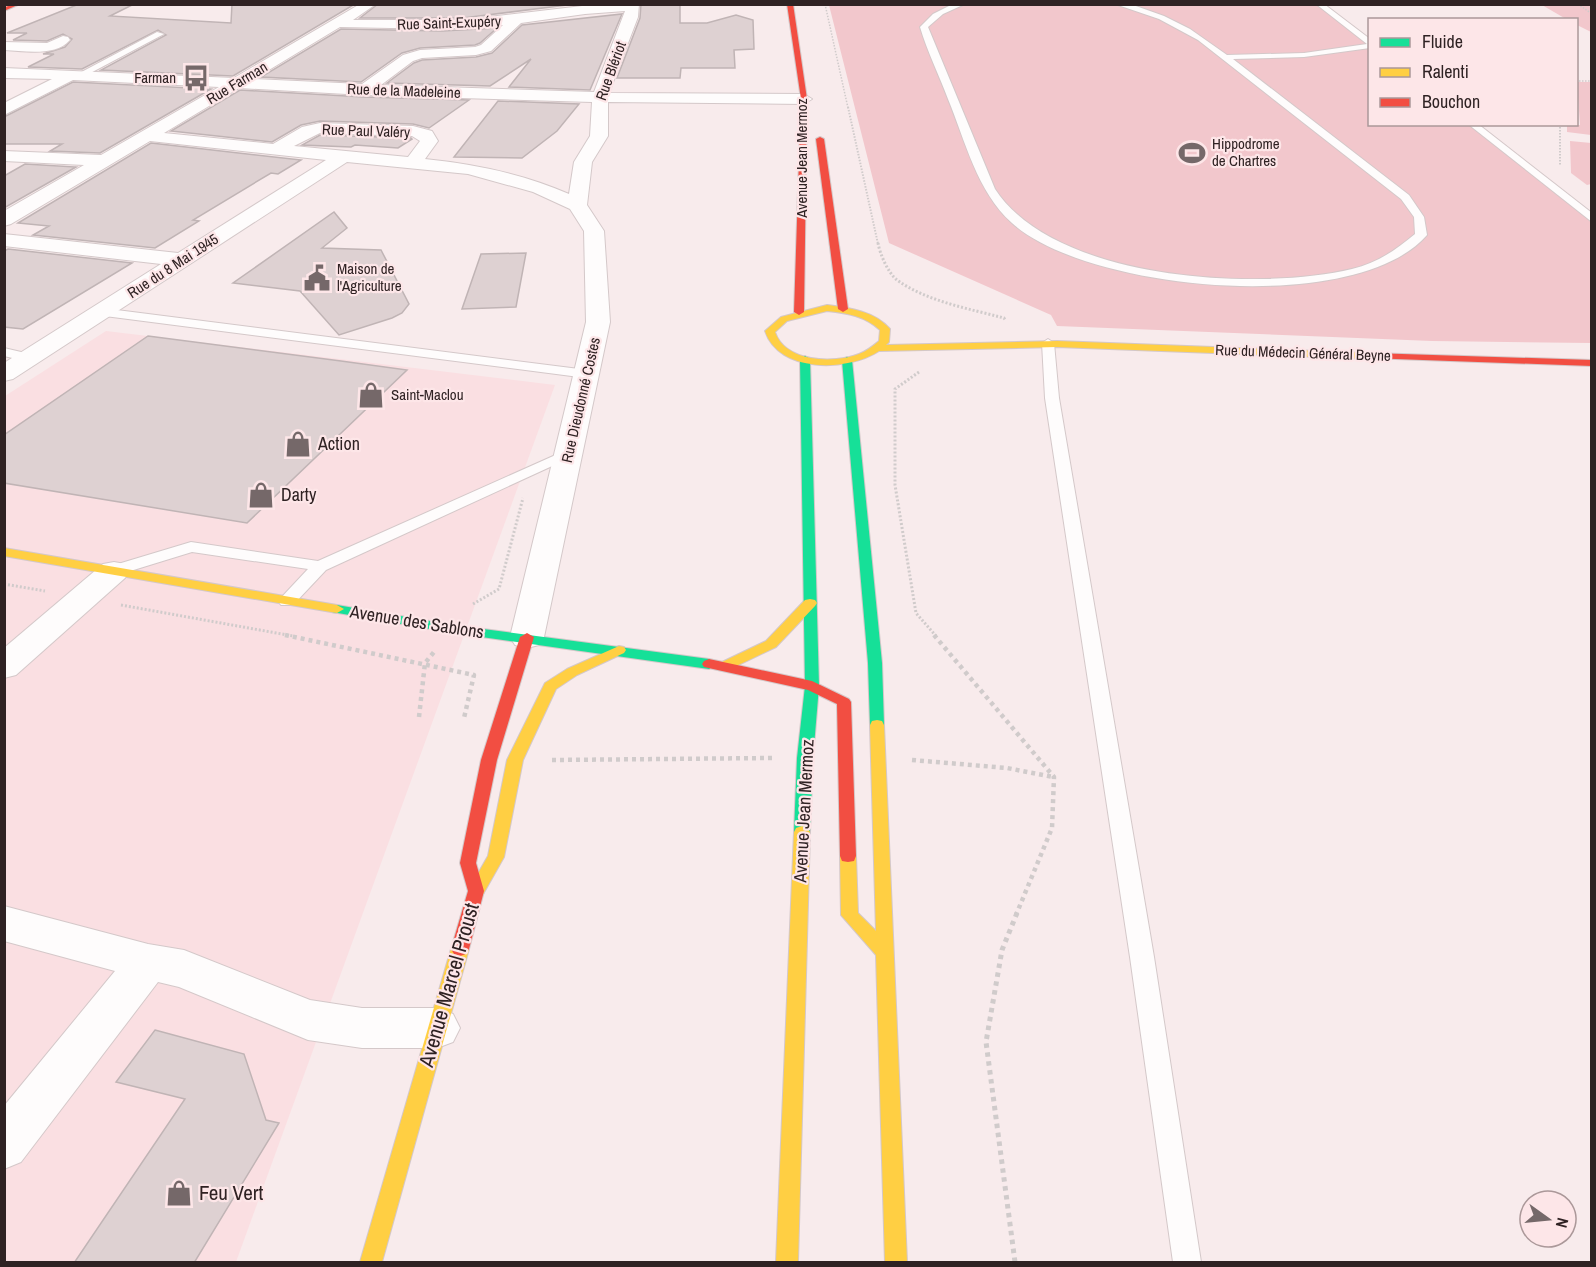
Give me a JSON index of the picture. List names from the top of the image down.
{
  "streets": {
    "main road": [
      "Avenue Jean Mermoz",
      "Rue du Médecin Général Beyne",
      "Avenue des Sablons",
      "Avenue Marcel Proust"
    ],
    "street": [
      "Rue Saint-Exupéry",
      "Rue Blériot",
      "Rue Farman",
      "Rue de la Madeleine",
      "Rue Paul Valéry",
      "Rue du 8 Mai 1945",
      "Rue Dieudonné Costes"
    ]
  },
  "crossings": [
    ["Rue Saint-Exupéry", "Rue Blériot"],
    ["Rue Saint-Exupéry", "Rue Farman"],
    ["Rue Blériot", "Rue de la Madeleine"],
    ["Rue Blériot", "Rue Dieudonné Costes"],
    ["Rue Farman", "Rue de la Madeleine"],
    ["Rue Farman", "Rue Dieudonné Costes"],
    ["Rue de la Madeleine", "Avenue Jean Mermoz"],
    ["Rue Paul Valéry", "Rue Dieudonné Costes"],
    ["Avenue Jean Mermoz", "Avenue des Sablons"],
    ["Rue du 8 Mai 1945", "Rue Dieudonné Costes"],
    ["Rue Dieudonné Costes", "Avenue des Sablons"],
    ["Rue Dieudonné Costes", "Avenue Marcel Proust"],
    ["Avenue des Sablons", "Avenue Marcel Proust"]
  ],
  "places": {
    "bus stop": ["Farman"],
    "sports": ["Hippodrome de Chartres"],
    "public building": ["Maison de l'Agriculture"],
    "shop": [
      "Saint-Maclou",
      "Action",
      "Darty",
      "Feu Vert"
    ]
  },
  "legend": ["Fluide", "Ralenti", "Bouchon"],
  "north": "right"
}
